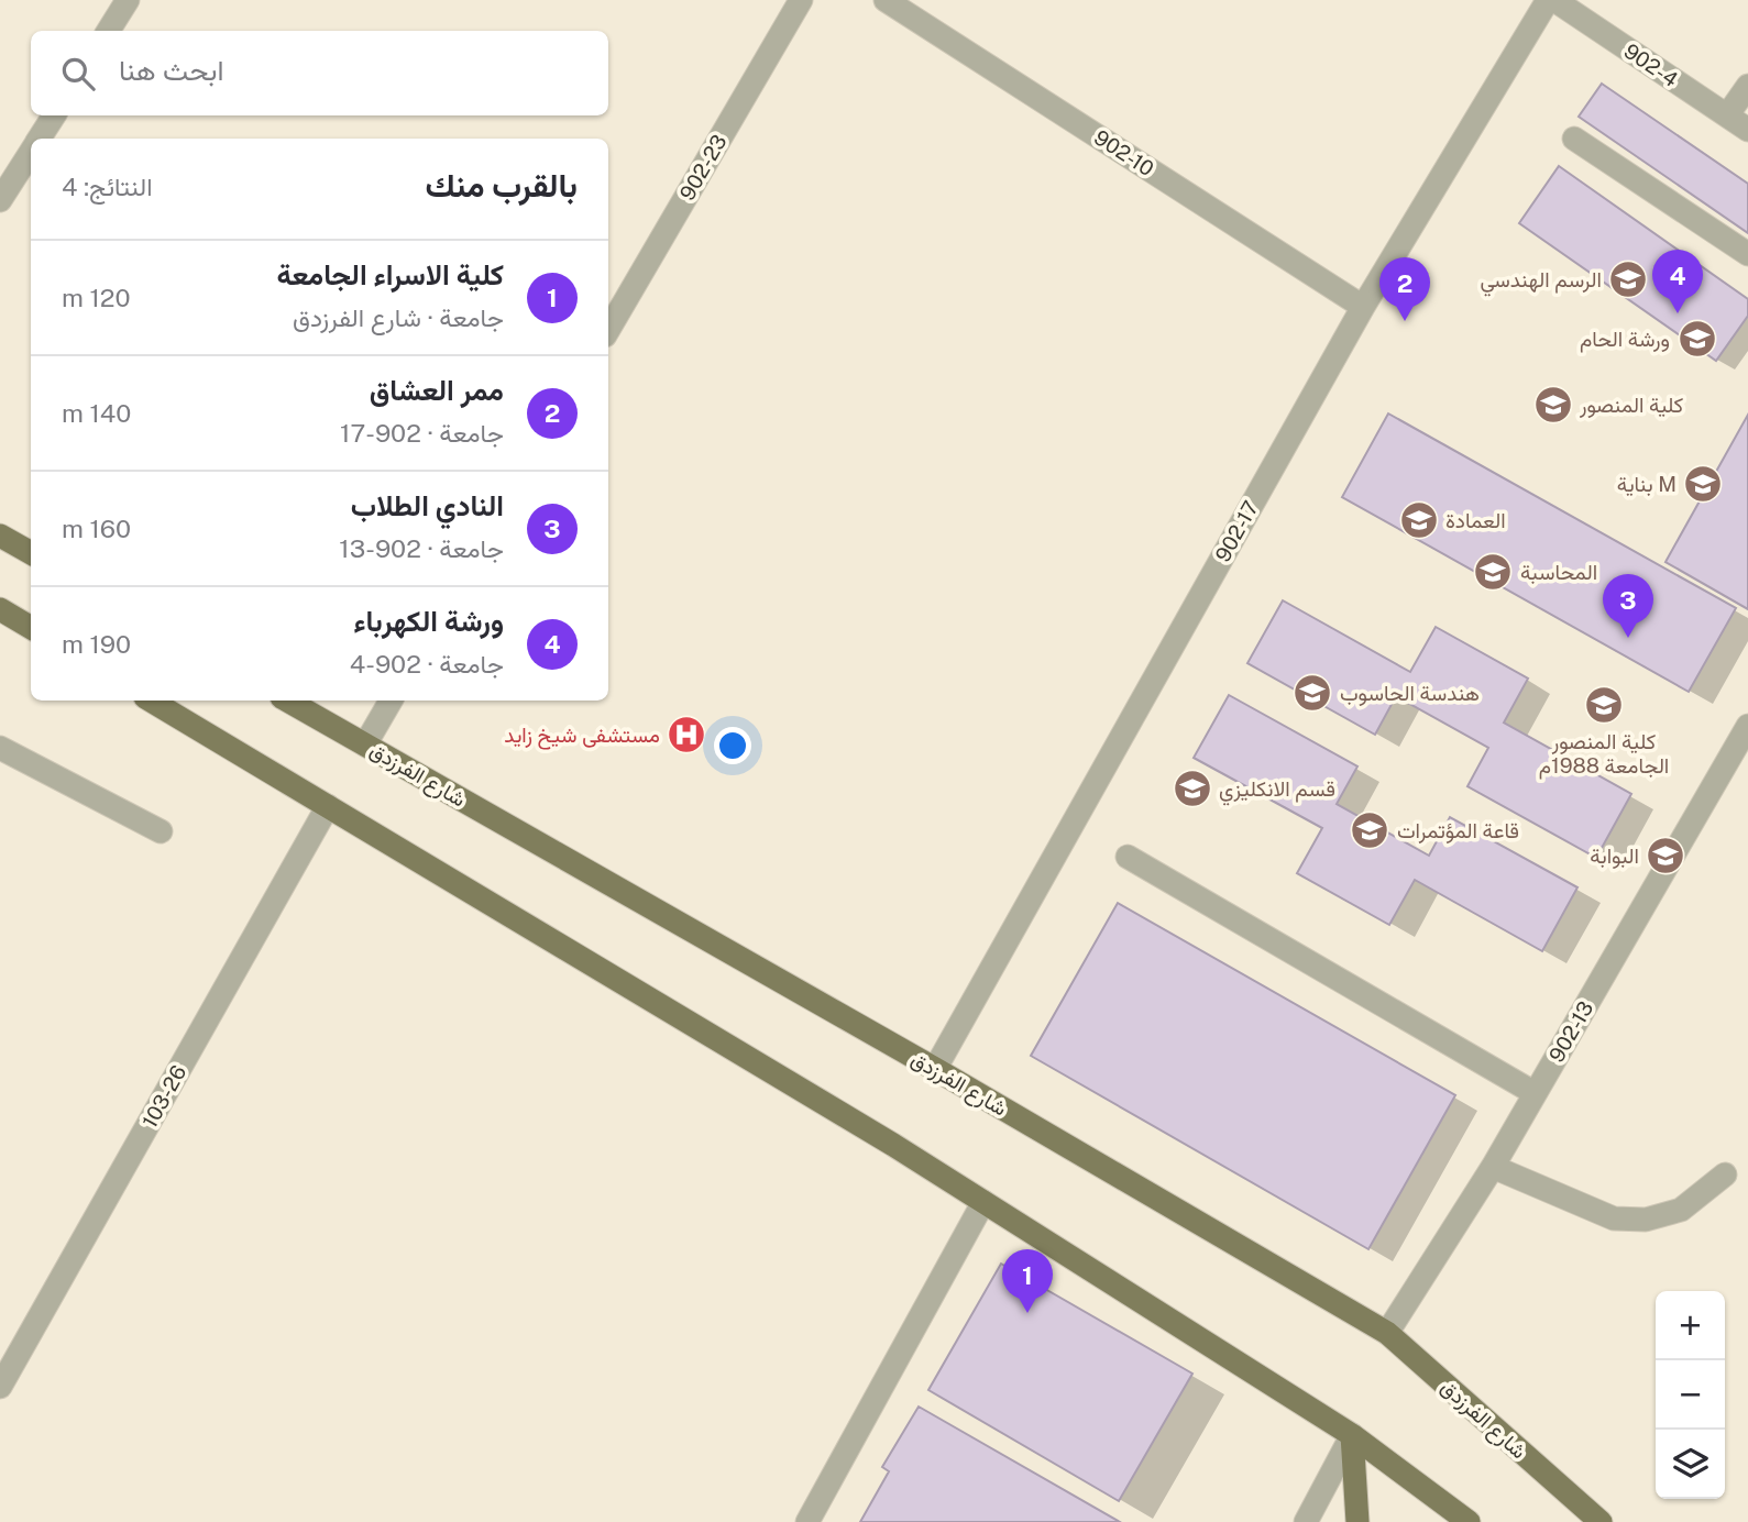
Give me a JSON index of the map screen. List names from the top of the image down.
{
  "streets": {
    "main road": ["شارع الفرزدق"],
    "street": [
      "902-4",
      "902-10",
      "902-23",
      "902-17",
      "902-13",
      "103-26"
    ]
  },
  "crossings": [
    ["902-10", "902-17"],
    ["902-17", "شارع الفرزدق"],
    ["شارع الفرزدق", "902-13"]
  ],
  "places": {
    "school or university": [
      "الرسم الهندسي",
      "ورشة الحام",
      "كلية المنصور",
      "بناية M",
      "العمادة",
      "المحاسبة",
      "هندسة الحاسوب",
      "كلية المنصور الجامعة 1988م",
      "قسم الانكليزي",
      "قاعة المؤتمرات",
      "البوابة"
    ],
    "hospital": ["مستشفى شيخ زايد"]
  },
  "page": {
    "search": "ابحث هنا",
    "heading": ["بالقرب منك", "النتائج: 4"],
    "list": [
      {
        "mark": "1",
        "name": "كلية الاسراء الجامعة",
        "note": "جامعة · شارع الفرزدق",
        "value": "120 m"
      },
      {
        "mark": "2",
        "name": "ممر العشاق",
        "note": "جامعة · 902-17",
        "value": "140 m"
      },
      {
        "mark": "3",
        "name": "النادي الطلاب",
        "note": "جامعة · 902-13",
        "value": "160 m"
      },
      {
        "mark": "4",
        "name": "ورشة الكهرباء",
        "note": "جامعة · 902-4",
        "value": "190 m"
      }
    ],
    "pins": [
      "4",
      "2",
      "3",
      "1"
    ],
    "map_buttons": ["+", "−"]
  }
}
